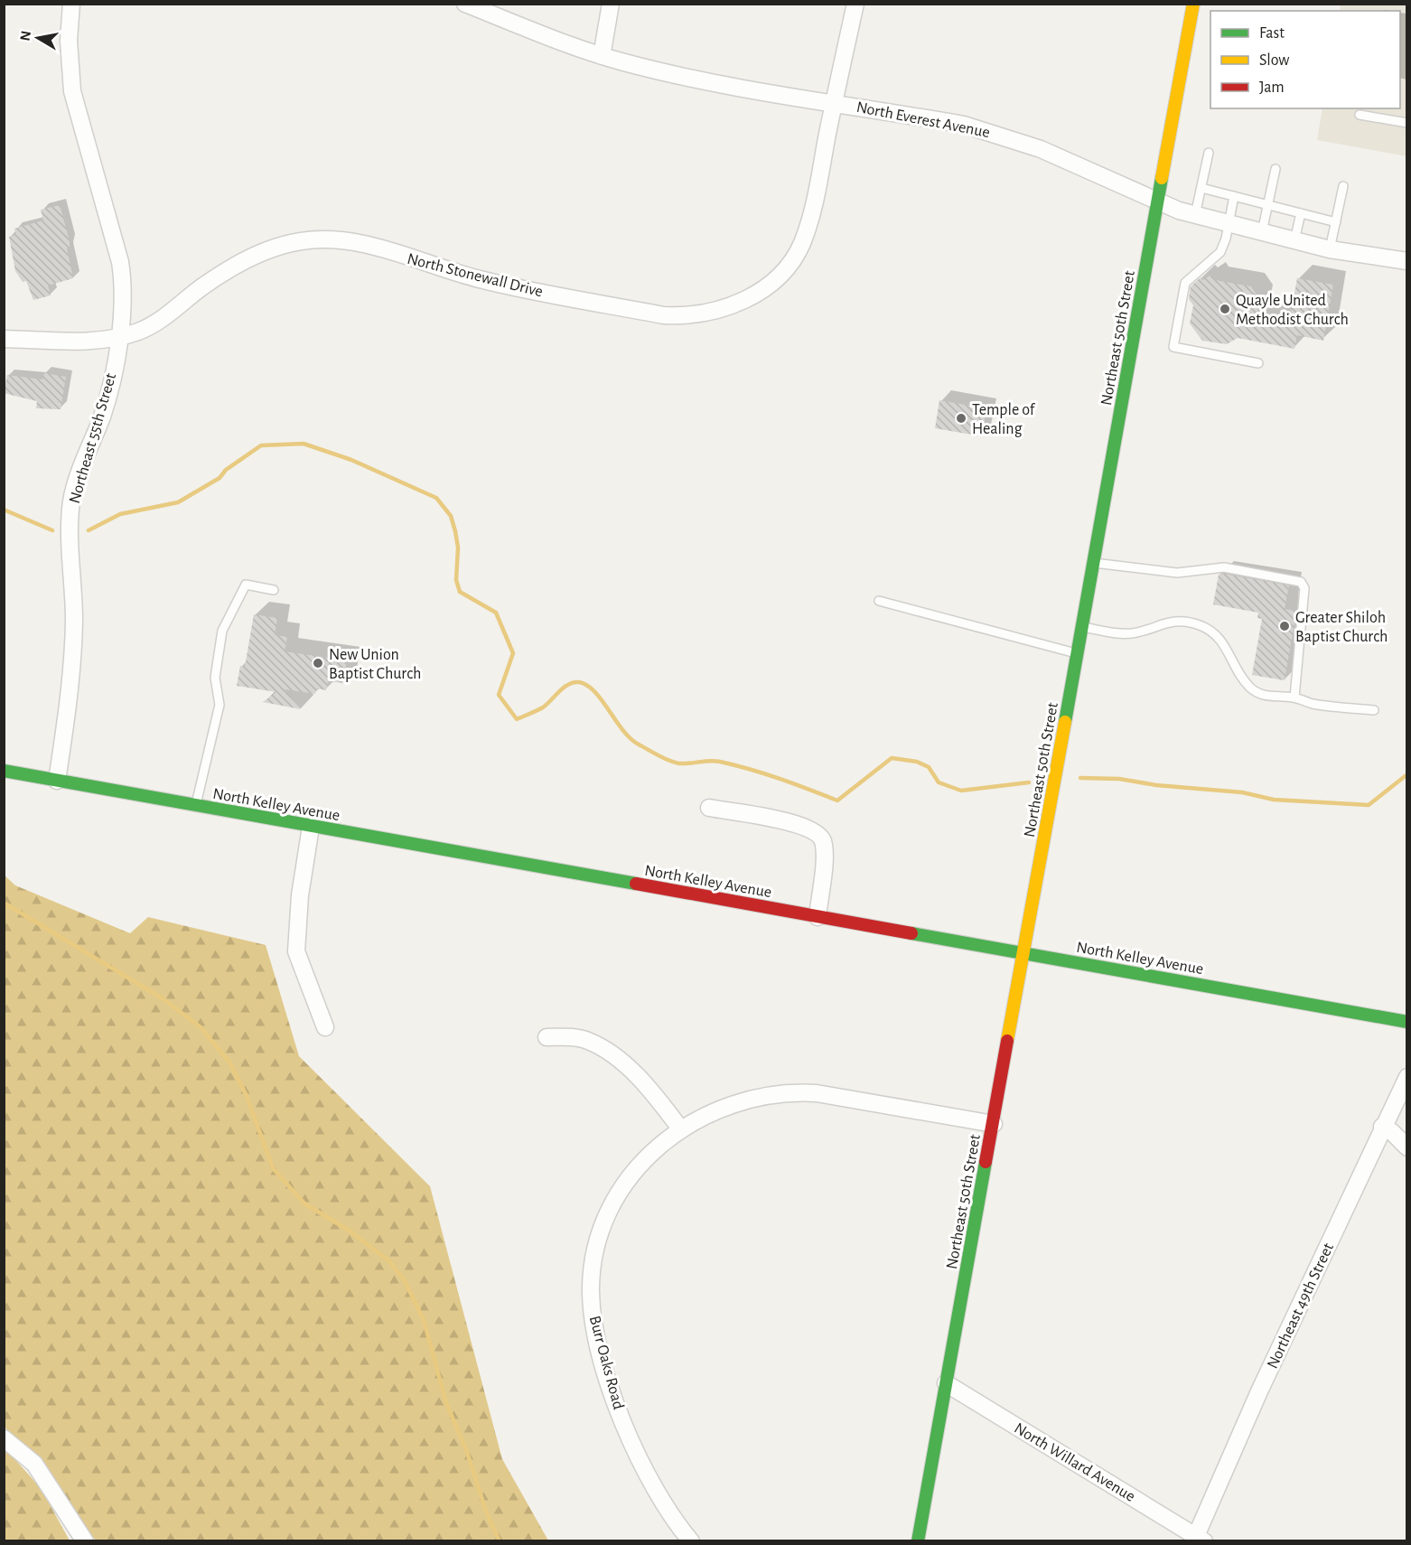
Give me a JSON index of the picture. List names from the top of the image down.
{
  "streets": {
    "street": [
      "North Everest Avenue",
      "North Stonewall Drive",
      "Northeast 50th Street",
      "Northeast 55th Street",
      "North Kelley Avenue",
      "Northeast 49th Street",
      "Burr Oaks Road",
      "North Willard Avenue"
    ]
  },
  "crossings": [
    ["North Everest Avenue", "North Stonewall Drive"],
    ["North Everest Avenue", "Northeast 50th Street"],
    ["North Stonewall Drive", "Northeast 55th Street"],
    ["Northeast 50th Street", "North Kelley Avenue"],
    ["Northeast 50th Street", "Burr Oaks Road"],
    ["Northeast 50th Street", "North Willard Avenue"],
    ["Northeast 55th Street", "North Kelley Avenue"],
    ["Northeast 49th Street", "North Willard Avenue"]
  ],
  "places": [
    "Quayle United Methodist Church",
    "Temple of Healing",
    "Greater Shiloh Baptist Church",
    "New Union Baptist Church"
  ],
  "legend": ["Fast", "Slow", "Jam"],
  "north": "left"
}
